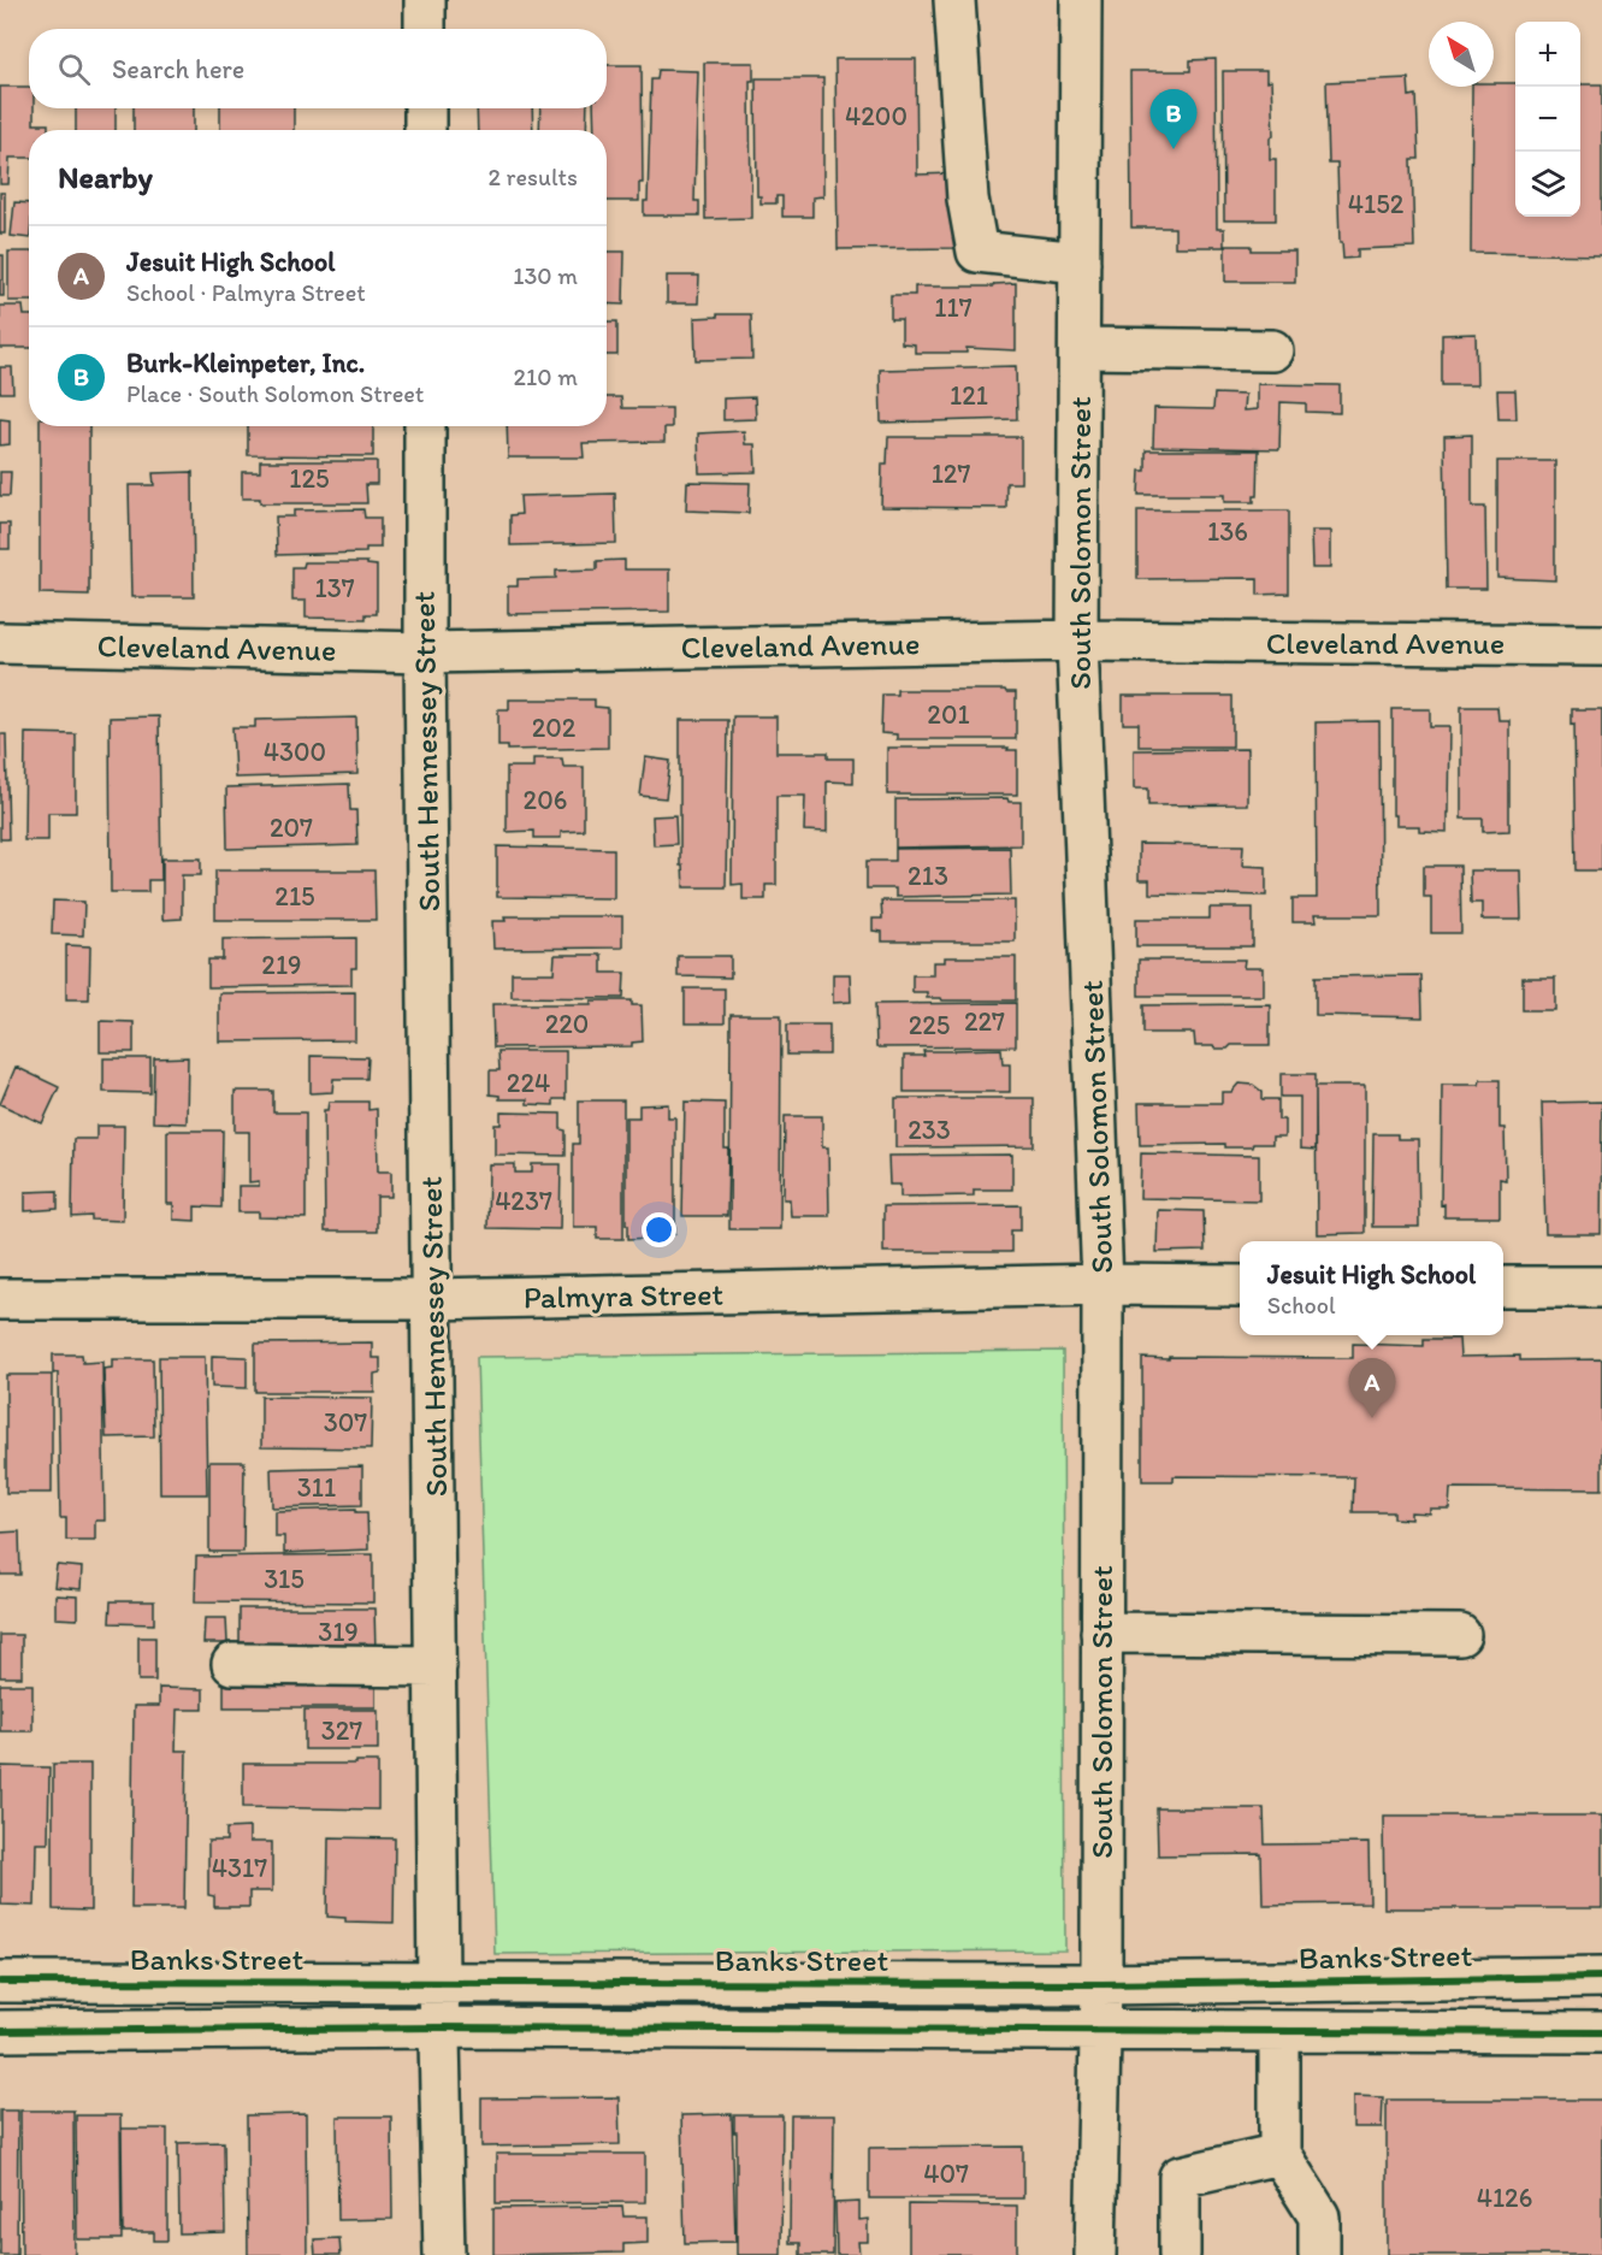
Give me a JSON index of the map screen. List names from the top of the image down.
{
  "streets": {
    "street": [
      "South Solomon Street",
      "Cleveland Avenue",
      "South Hennessey Street",
      "Palmyra Street",
      "Banks Street"
    ]
  },
  "crossings": [
    ["South Solomon Street", "Cleveland Avenue"],
    ["South Solomon Street", "Palmyra Street"],
    ["South Solomon Street", "Banks Street"],
    ["Cleveland Avenue", "South Hennessey Street"],
    ["South Hennessey Street", "Palmyra Street"],
    ["South Hennessey Street", "Banks Street"]
  ],
  "house_numbers": [
    "4200",
    "4152",
    "117",
    "121",
    "127",
    "125",
    "136",
    "137",
    "201",
    "202",
    "4300",
    "206",
    "207",
    "213",
    "215",
    "219",
    "227",
    "220",
    "225",
    "224",
    "233",
    "4237",
    "307",
    "311",
    "315",
    "319",
    "327",
    "4317",
    "407",
    "4126"
  ],
  "north": "top left",
  "page": {
    "map_buttons": ["+", "−"],
    "search": "Search here",
    "pins": ["B", "A"],
    "heading": ["Nearby", "2 results"],
    "list": [
      {
        "mark": "A",
        "name": "Jesuit High School",
        "note": "School · Palmyra Street",
        "value": "130 m"
      },
      {
        "mark": "B",
        "name": "Burk-Kleinpeter, Inc.",
        "note": "Place · South Solomon Street",
        "value": "210 m"
      }
    ],
    "popup": ["Jesuit High School", "School"]
  }
}
